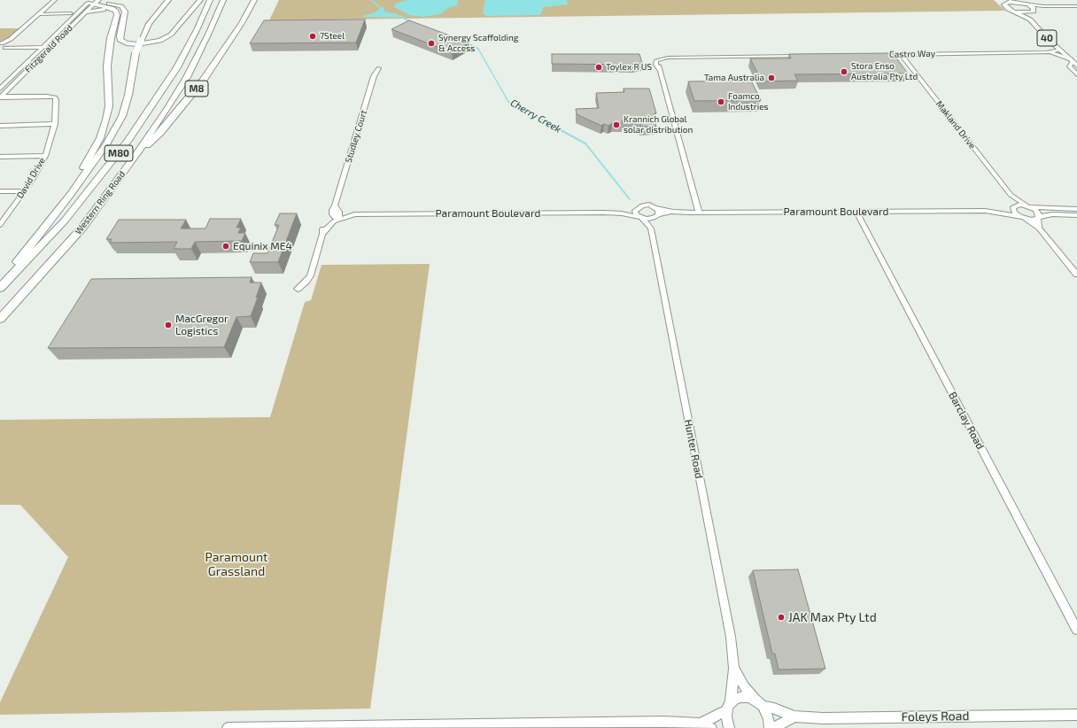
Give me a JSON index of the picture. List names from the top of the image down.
{
  "streets": {
    "highway": ["M8", "M80", "Western Ring Road"],
    "main road": ["40"],
    "street": [
      "Fitzgerald Road",
      "Castro Way",
      "Makland Drive",
      "Studley Court",
      "David Drive",
      "Paramount Boulevard",
      "Barclay Road",
      "Hunter Road",
      "Foleys Road"
    ]
  },
  "crossings": [
    ["40", "Castro Way"],
    ["Fitzgerald Road", "David Drive"],
    ["Castro Way", "Makland Drive"],
    ["M8", "Western Ring Road"],
    ["Makland Drive", "Paramount Boulevard"],
    ["Studley Court", "Paramount Boulevard"],
    ["Paramount Boulevard", "Barclay Road"],
    ["Paramount Boulevard", "Hunter Road"],
    ["Hunter Road", "Foleys Road"]
  ],
  "water": ["Cherry Creek"],
  "parks": ["Paramount Grassland"],
  "places": [
    "7Steel",
    "Synergy Scaffolding & Access",
    "Toylex R US",
    "Stora Enso Australia Pty Ltd",
    "Tama Australia",
    "Foamco Industries",
    "Krannich Global solar distribution",
    "Equinix ME4",
    "MacGregor Logistics",
    "JAK Max Pty Ltd"
  ]
}
